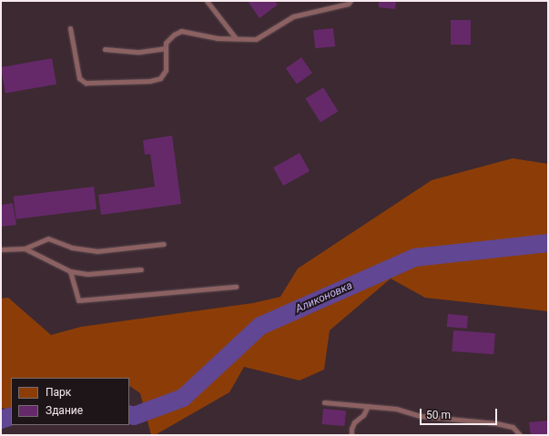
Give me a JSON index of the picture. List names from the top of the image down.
{
  "water": ["Аликоновка"],
  "legend": ["Парк", "Здание"],
  "scale_bar": "50 m"
}
